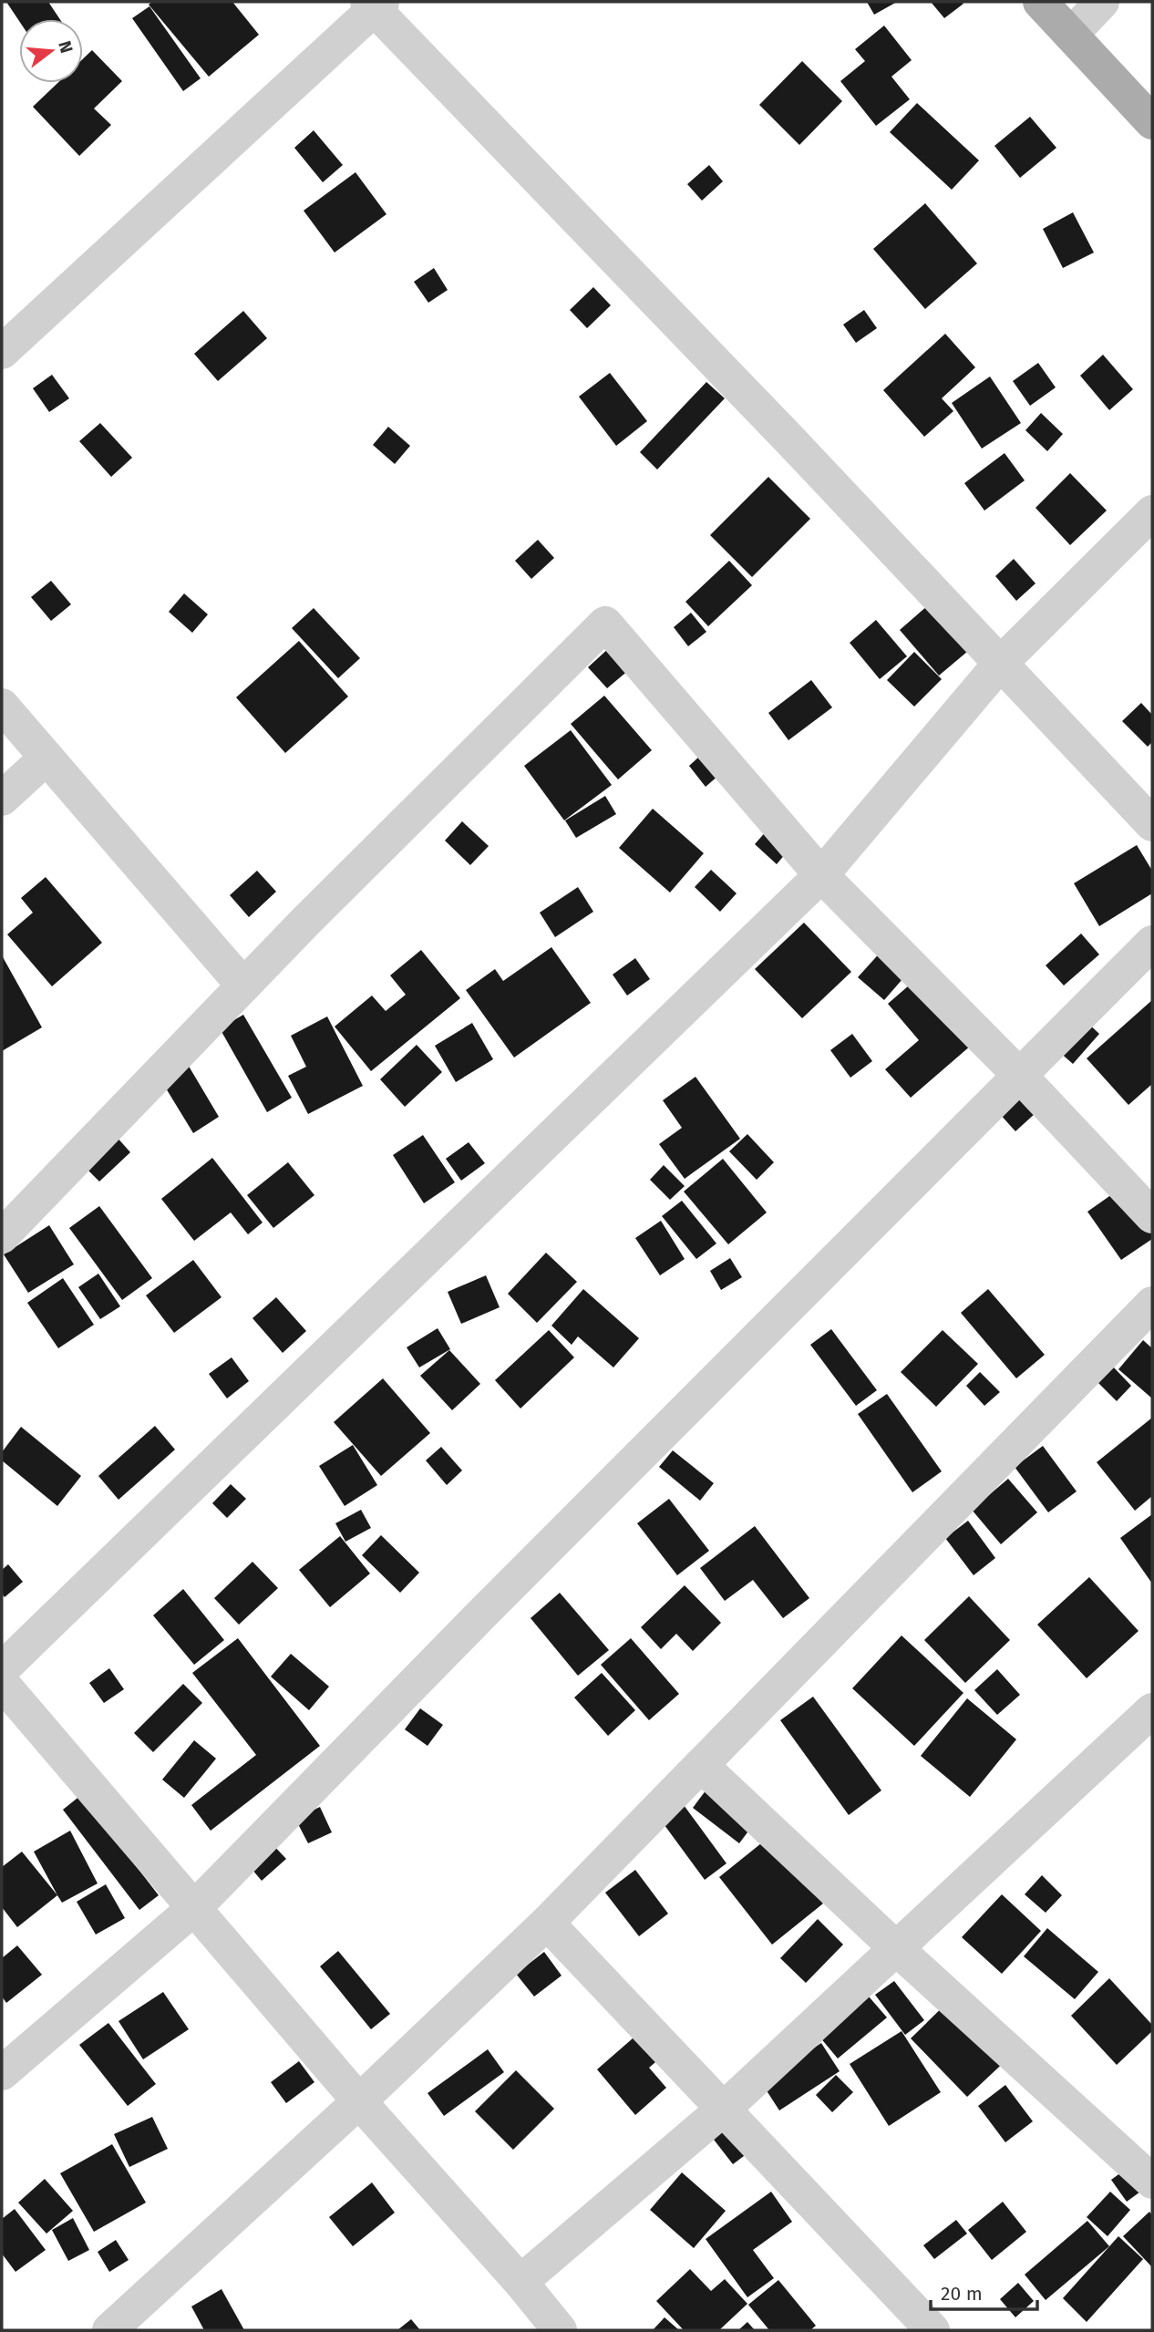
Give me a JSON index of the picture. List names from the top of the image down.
{
  "scale_bar": "20 m",
  "north": "right"
}
